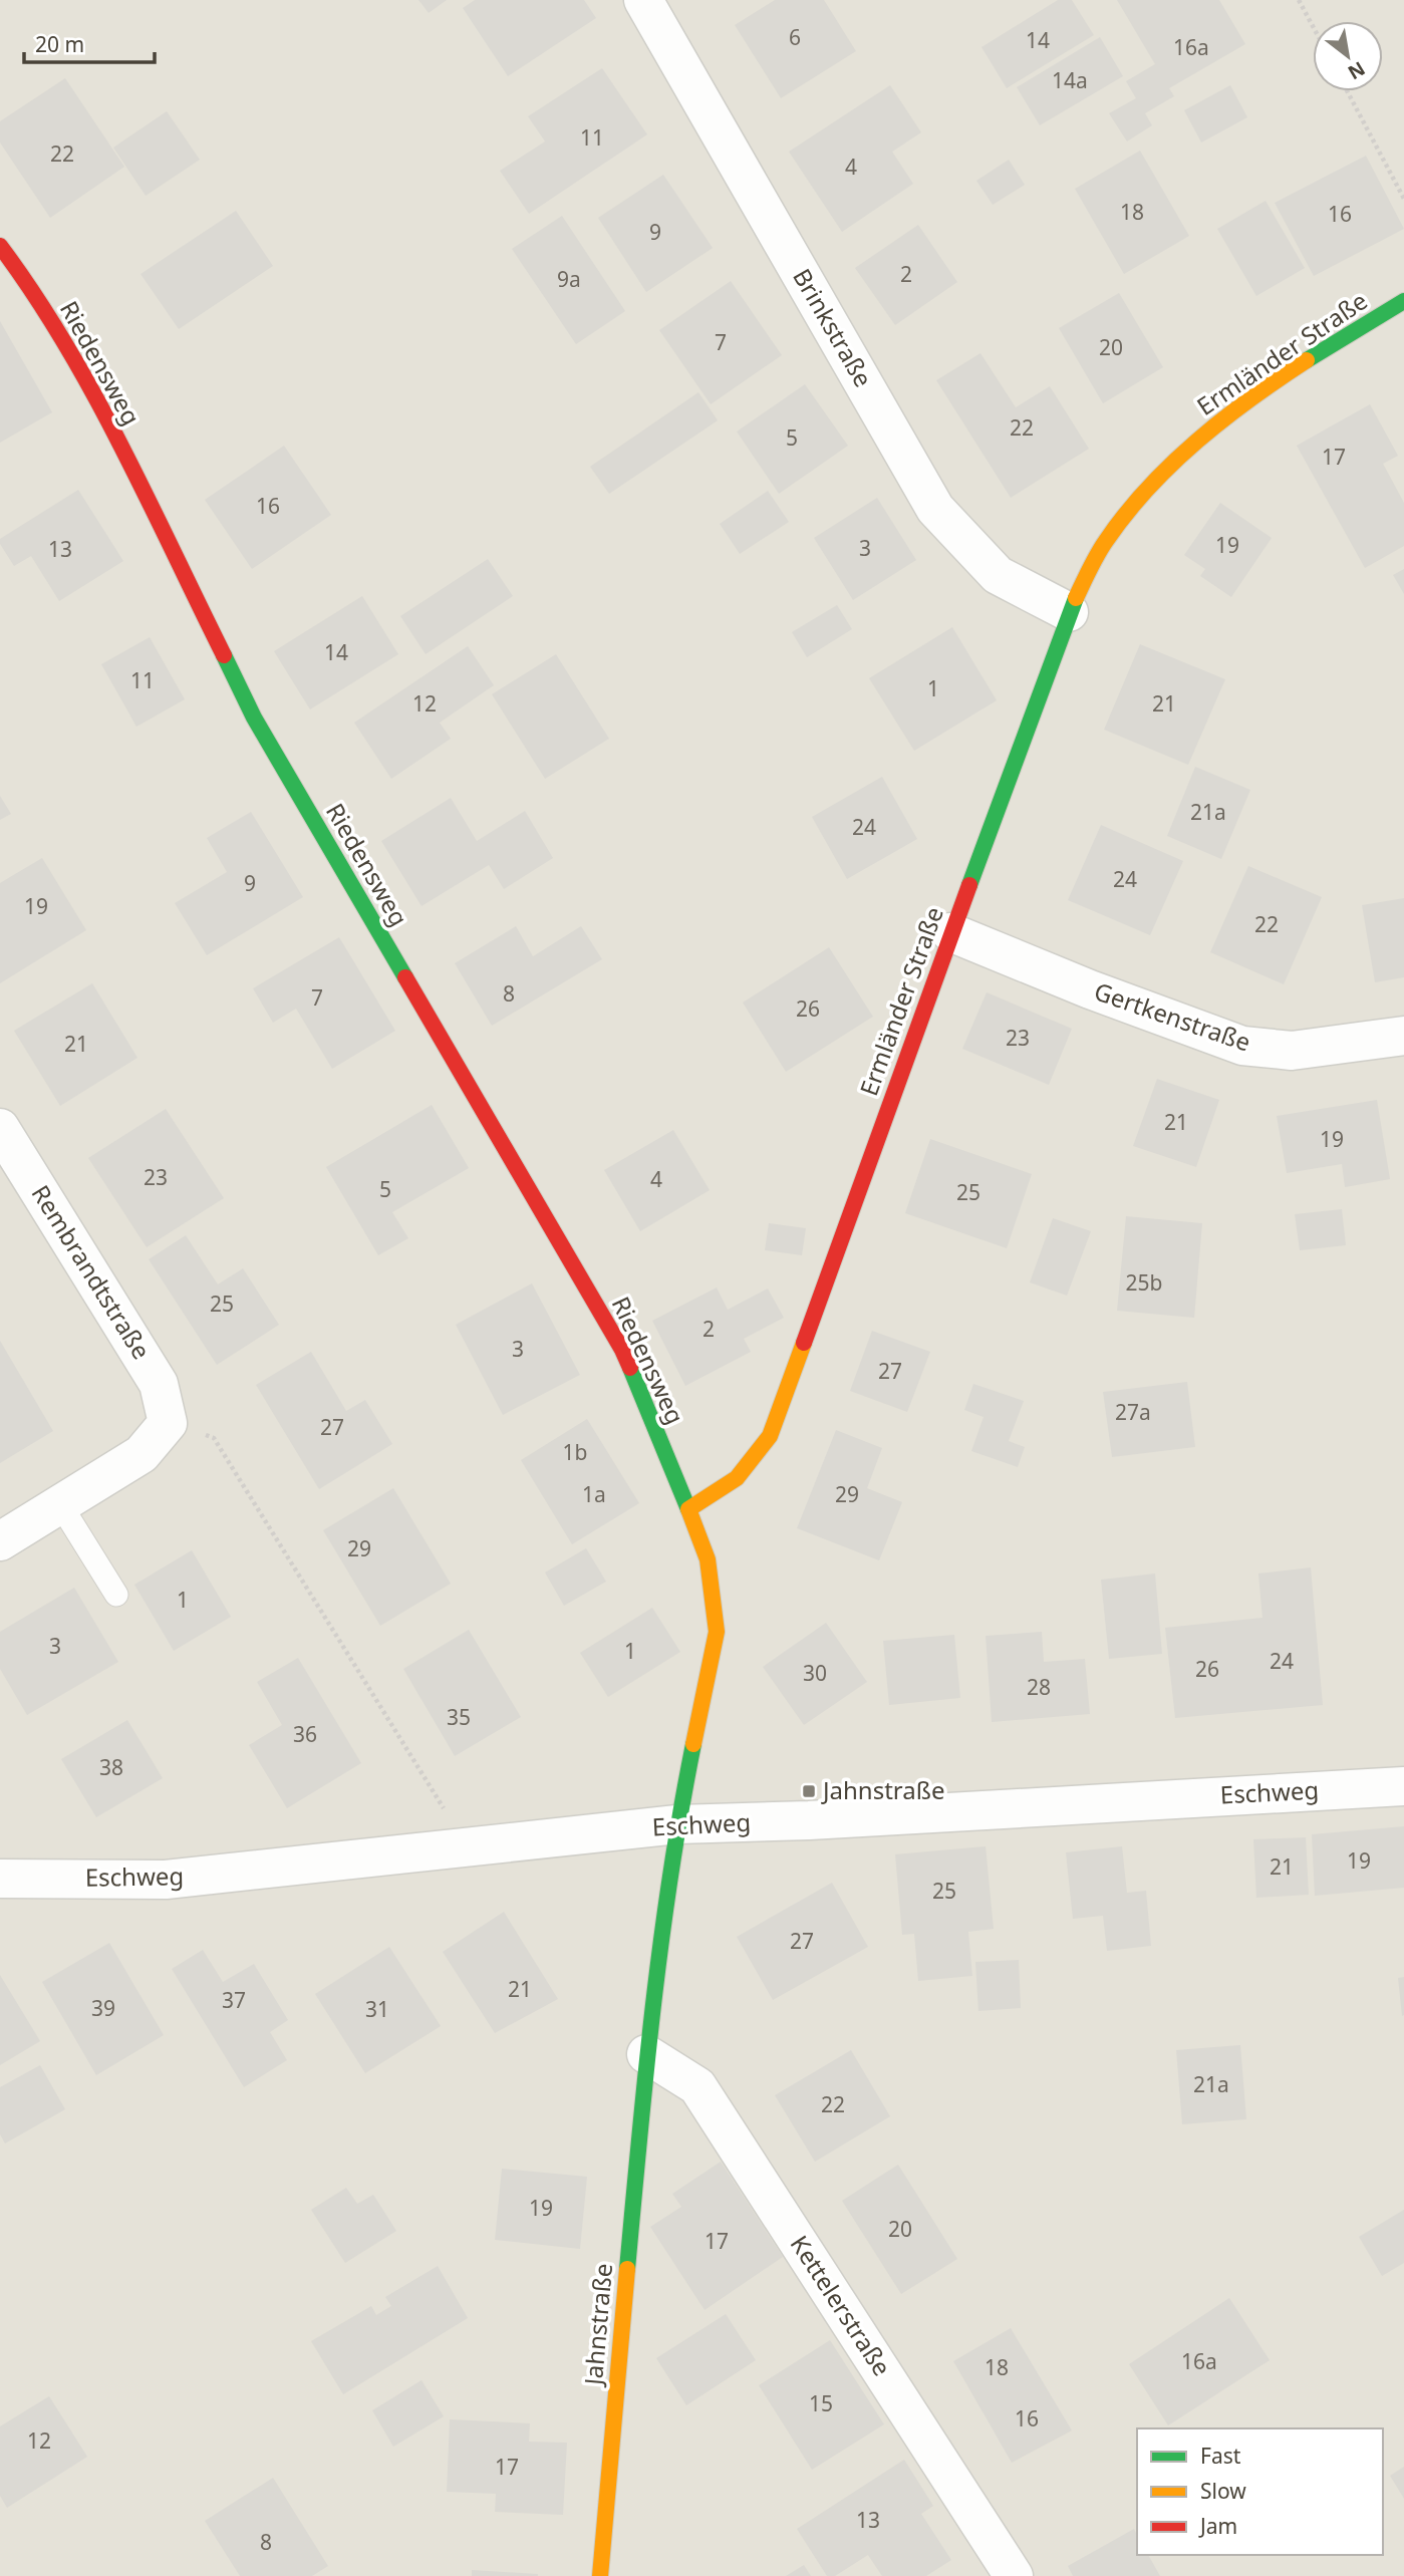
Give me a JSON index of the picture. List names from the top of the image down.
{
  "streets": {
    "street": [
      "Brinkstraße",
      "Ermländer Straße",
      "Riedensweg",
      "Gertkenstraße",
      "Rembrandtstraße",
      "Eschweg",
      "Kettelerstraße",
      "Jahnstraße"
    ]
  },
  "crossings": [
    ["Brinkstraße", "Ermländer Straße"],
    ["Ermländer Straße", "Riedensweg"],
    ["Ermländer Straße", "Gertkenstraße"],
    ["Eschweg", "Jahnstraße"],
    ["Kettelerstraße", "Jahnstraße"]
  ],
  "places": {
    "transit": ["Jahnstraße"]
  },
  "house_numbers": [
    "6",
    "14",
    "16a",
    "14a",
    "11",
    "22",
    "4",
    "18",
    "16",
    "9",
    "2",
    "9a",
    "7",
    "20",
    "22",
    "5",
    "17",
    "16",
    "19",
    "3",
    "13",
    "14",
    "11",
    "1",
    "12",
    "21",
    "21a",
    "24",
    "24",
    "9",
    "19",
    "22",
    "8",
    "7",
    "26",
    "23",
    "21",
    "21",
    "19",
    "23",
    "4",
    "5",
    "25",
    "25b",
    "25",
    "2",
    "3",
    "27",
    "27a",
    "27",
    "1b",
    "1a",
    "29",
    "29",
    "1",
    "3",
    "1",
    "24",
    "26",
    "30",
    "28",
    "35",
    "36",
    "38",
    "19",
    "21",
    "25",
    "27",
    "21",
    "37",
    "39",
    "31",
    "21a",
    "22",
    "19",
    "20",
    "17",
    "16a",
    "18",
    "15",
    "16",
    "12",
    "17",
    "13",
    "8"
  ],
  "legend": ["Fast", "Slow", "Jam"],
  "scale_bar": "20 m",
  "north": "bottom right"
}
